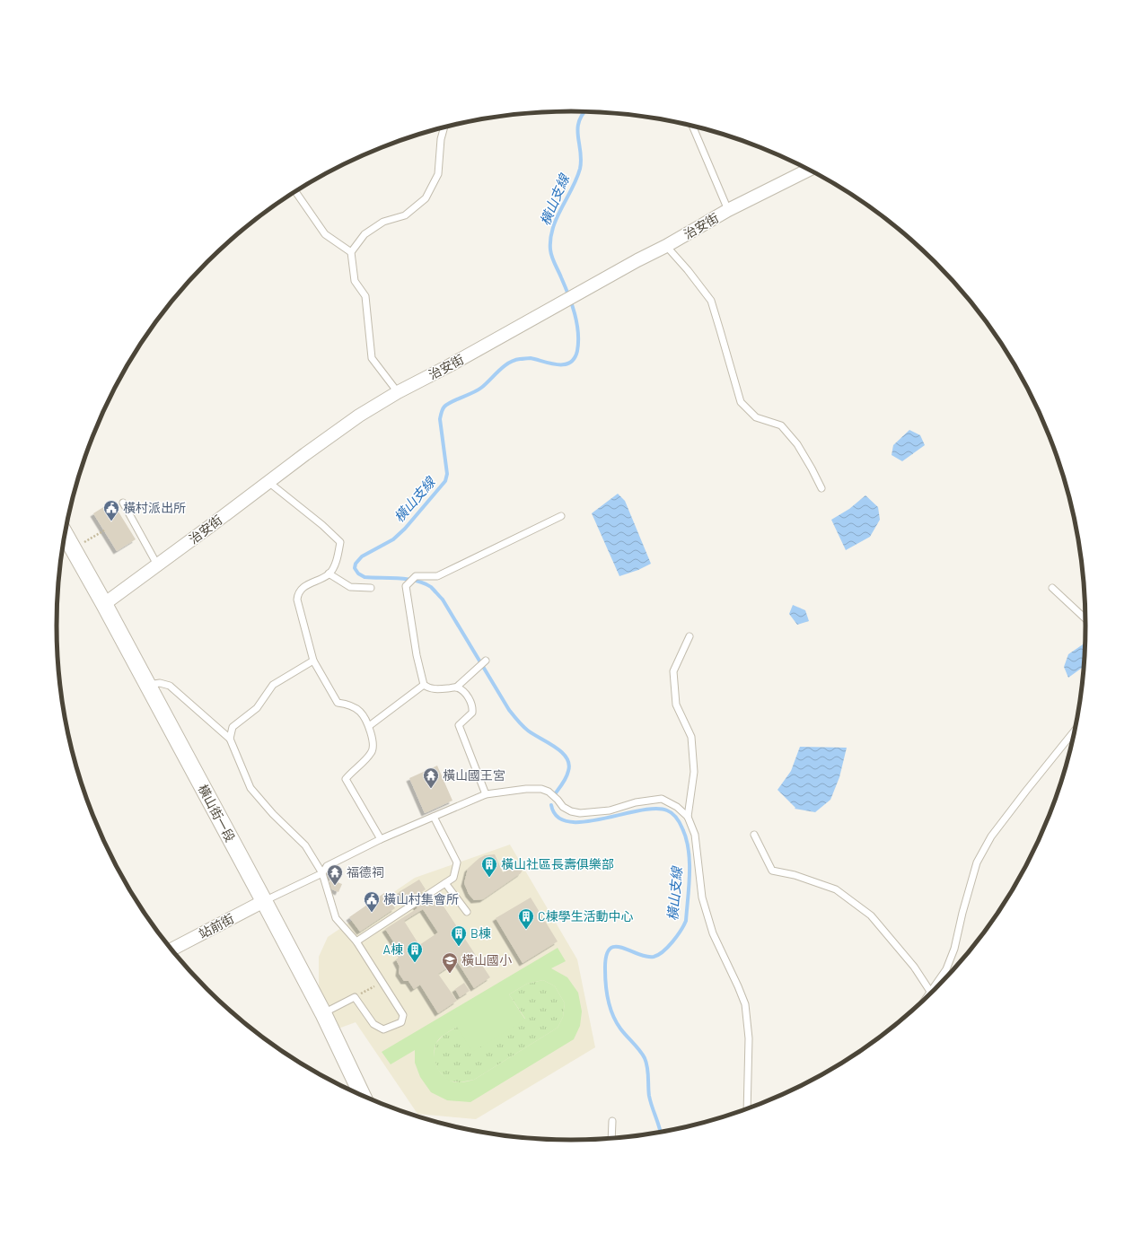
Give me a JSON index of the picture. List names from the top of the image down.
{
  "streets": {
    "street": ["治安街", "橫山街一段", "站前街"]
  },
  "crossings": [
    ["治安街", "橫山街一段"],
    ["橫山街一段", "站前街"]
  ],
  "water": ["橫山支線"],
  "places": {
    "public building": ["橫村派出所", "橫山村集會所"],
    "temple": ["橫山國王宮", "福德祠"],
    "building": [
      "橫山社區長壽俱樂部",
      "C棟學生活動中心",
      "B棟",
      "A棟"
    ],
    "school or university": ["橫山國小"]
  }
}
